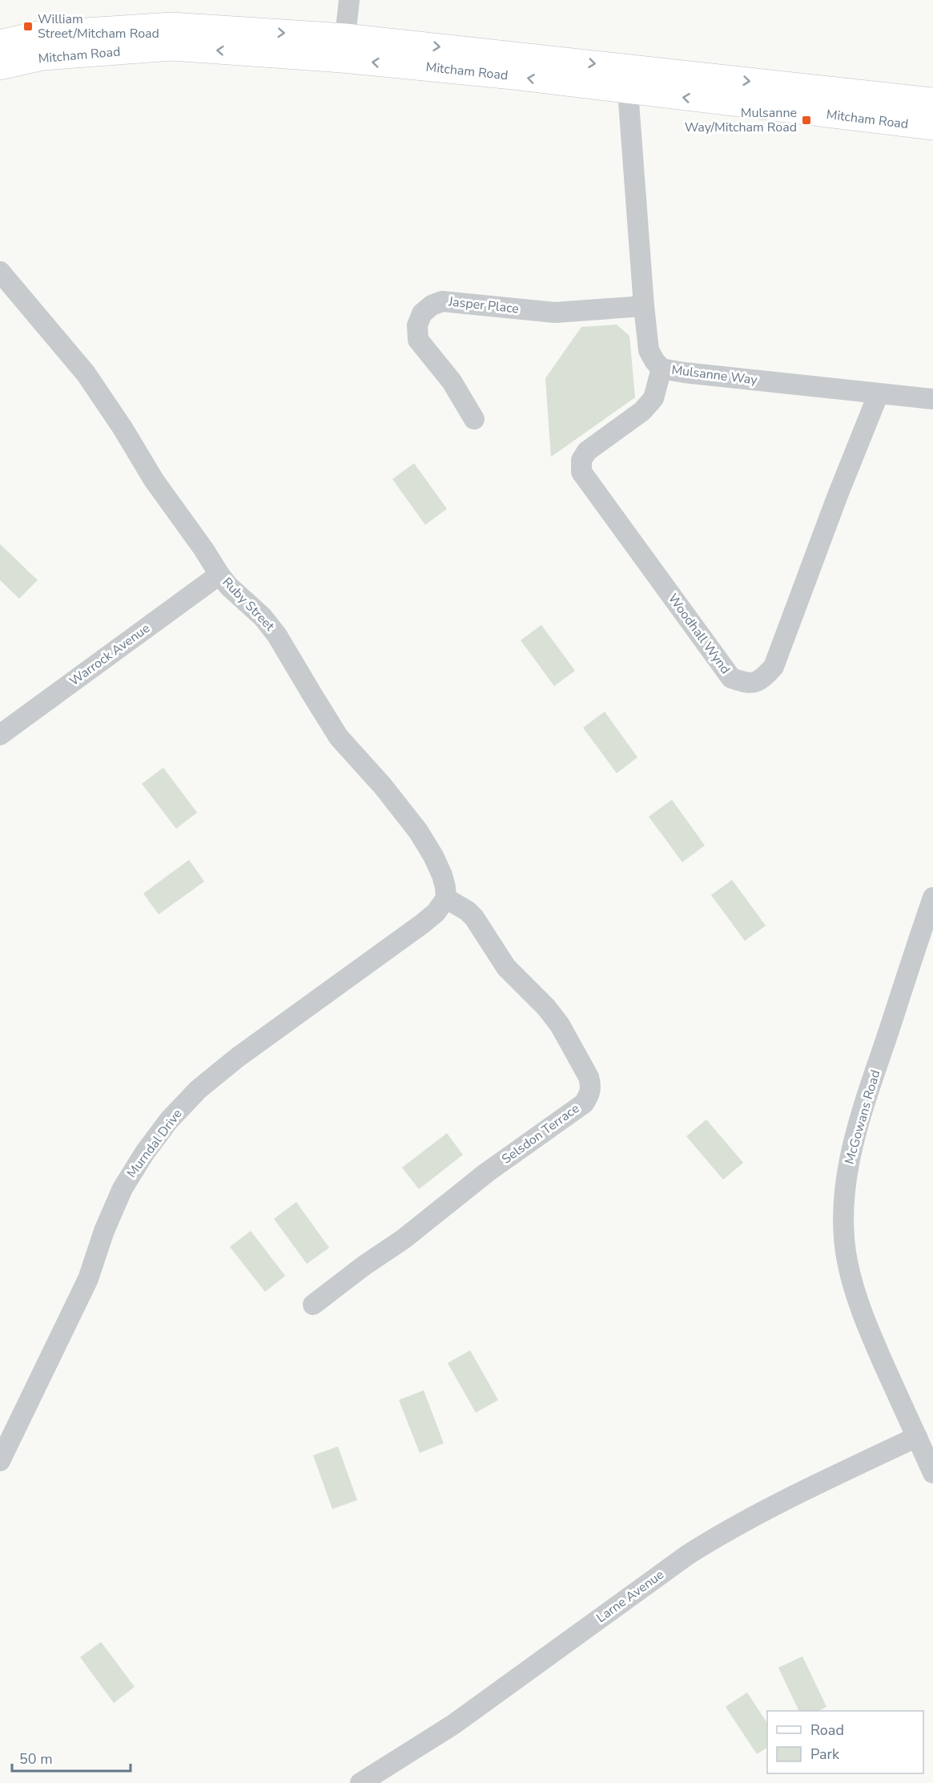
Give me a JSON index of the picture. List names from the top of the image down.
{
  "streets": {
    "main road": ["Mitcham Road"],
    "street": [
      "Jasper Place",
      "Mulsanne Way",
      "Ruby Street",
      "Woodhall Wynd",
      "Warrock Avenue",
      "McGowans Road",
      "Selsdon Terrace",
      "Murndal Drive",
      "Larne Avenue"
    ]
  },
  "crossings": [
    ["Mitcham Road", "Mulsanne Way"],
    ["Jasper Place", "Mulsanne Way"],
    ["Mulsanne Way", "Woodhall Wynd"],
    ["Ruby Street", "Warrock Avenue"],
    ["Ruby Street", "Selsdon Terrace"],
    ["Ruby Street", "Murndal Drive"],
    ["McGowans Road", "Larne Avenue"],
    ["Selsdon Terrace", "Murndal Drive"]
  ],
  "places": {
    "transit": ["William Street/Mitcham Road", "Mulsanne Way/Mitcham Road"]
  },
  "legend": ["Road", "Park"],
  "scale_bar": "50 m"
}
